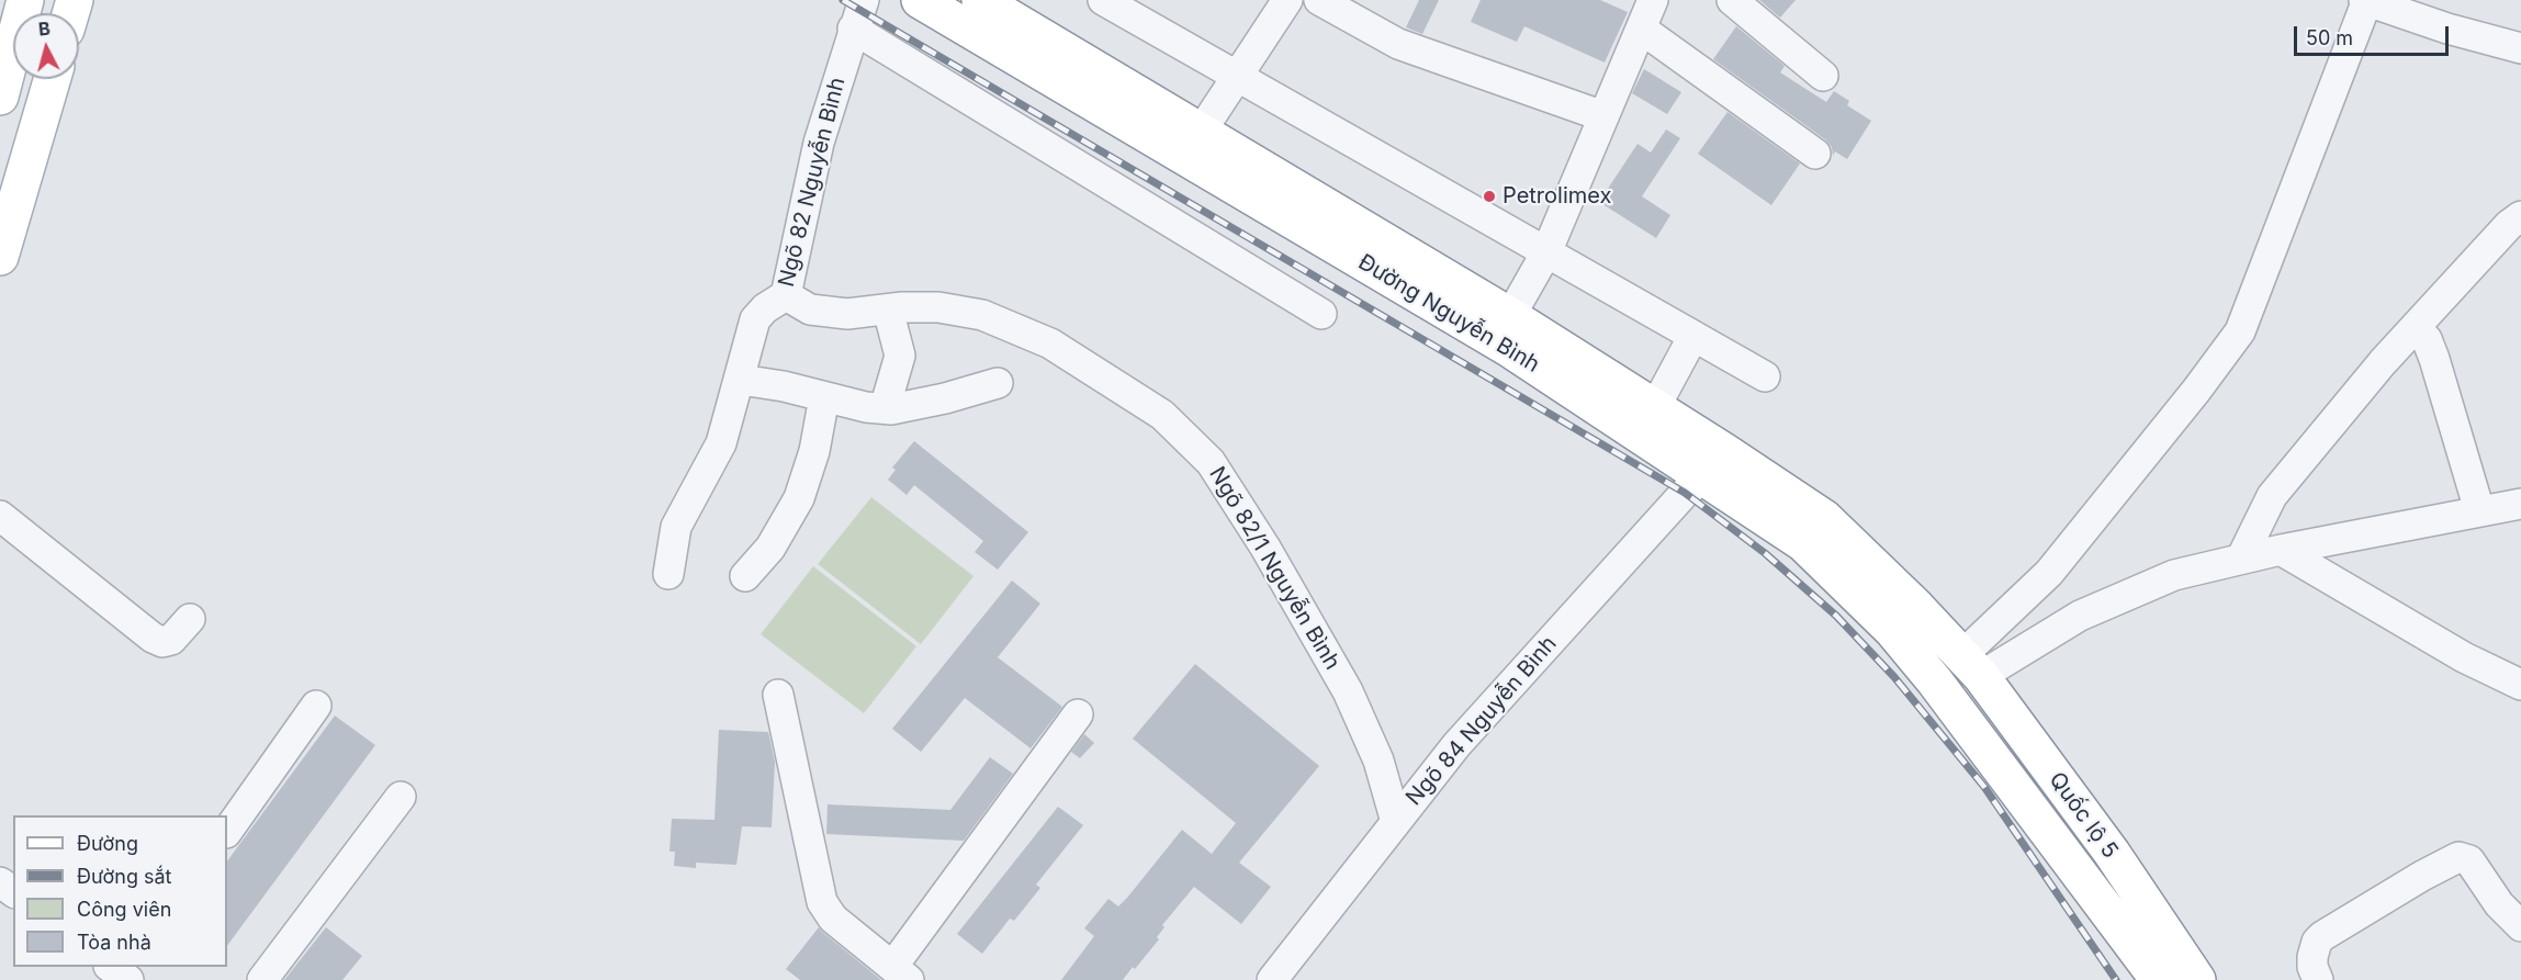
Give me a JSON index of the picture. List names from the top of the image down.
{
  "streets": {
    "main road": ["Đường Nguyễn Bình", "Quốc lộ 5"],
    "street": ["Ngõ 82 Nguyễn Bình", "Ngõ 82/1 Nguyễn Bình", "Ngõ 84 Nguyễn Bình"]
  },
  "crossings": [
    ["Ngõ 82 Nguyễn Bình", "Ngõ 82/1 Nguyễn Bình"],
    ["Đường Nguyễn Bình", "Ngõ 84 Nguyễn Bình"],
    ["Đường Nguyễn Bình", "Quốc lộ 5"],
    ["Ngõ 82/1 Nguyễn Bình", "Ngõ 84 Nguyễn Bình"]
  ],
  "places": ["Petrolimex"],
  "legend": [
    "Đường",
    "Đường sắt",
    "Công viên",
    "Tòa nhà"
  ],
  "scale_bar": "50 m",
  "north": "top"
}
